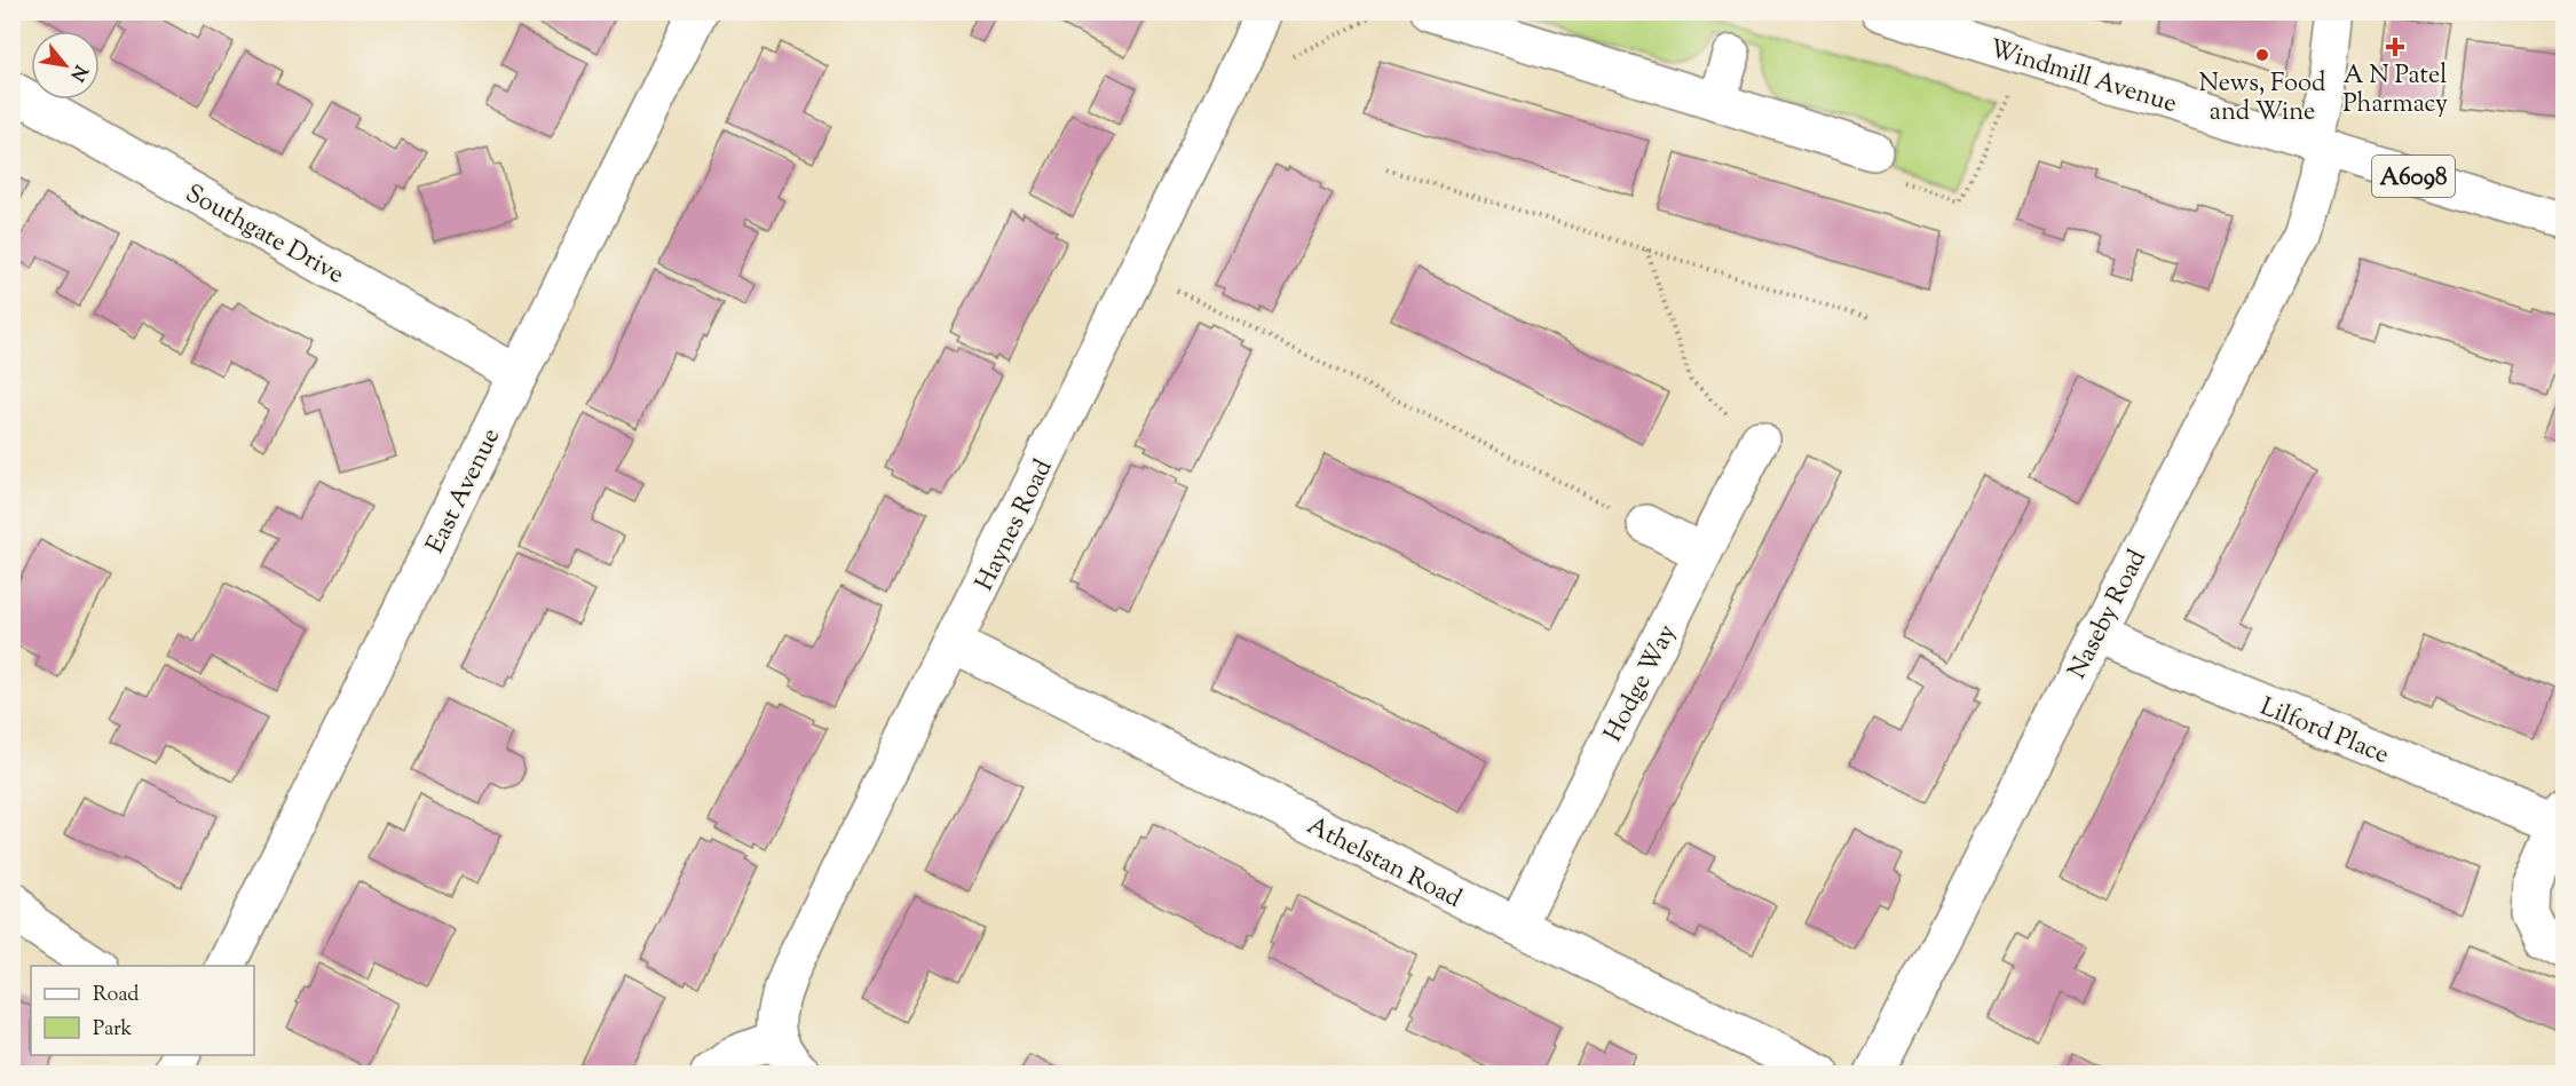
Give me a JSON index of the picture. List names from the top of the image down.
{
  "streets": {
    "street": [
      "Windmill Avenue",
      "A6098",
      "Southgate Drive",
      "East Avenue",
      "Haynes Road",
      "Naseby Road",
      "Hodge Way",
      "Lilford Place",
      "Athelstan Road"
    ]
  },
  "crossings": [
    ["Windmill Avenue", "Naseby Road"],
    ["Southgate Drive", "East Avenue"],
    ["Haynes Road", "Athelstan Road"],
    ["Naseby Road", "Lilford Place"],
    ["Hodge Way", "Athelstan Road"]
  ],
  "places": {
    "health": ["A N Patel Pharmacy"],
    "other": ["News, Food and Wine"]
  },
  "legend": ["Road", "Park"],
  "north": "bottom right"
}
